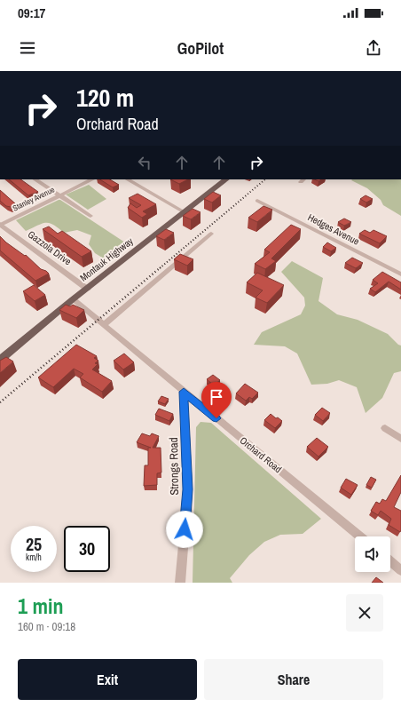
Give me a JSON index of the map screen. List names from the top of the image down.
{
  "streets": {
    "main road": ["Montauk Highway"],
    "street": [
      "Stanley Avenue",
      "Hedges Avenue",
      "Gazzola Drive",
      "Orchard Road",
      "Strongs Road"
    ]
  },
  "crossings": [
    ["Stanley Avenue", "Gazzola Drive"],
    ["Gazzola Drive", "Montauk Highway"],
    ["Montauk Highway", "Orchard Road"],
    ["Orchard Road", "Strongs Road"]
  ],
  "page": {
    "status": "09:17",
    "header": "GoPilot",
    "turn": ["120 m", "Orchard Road"],
    "speed": "25 km/h",
    "limit": "30",
    "heading": ["1 min", "160 m · 09:18"],
    "buttons": ["Exit", "Share"]
  }
}
